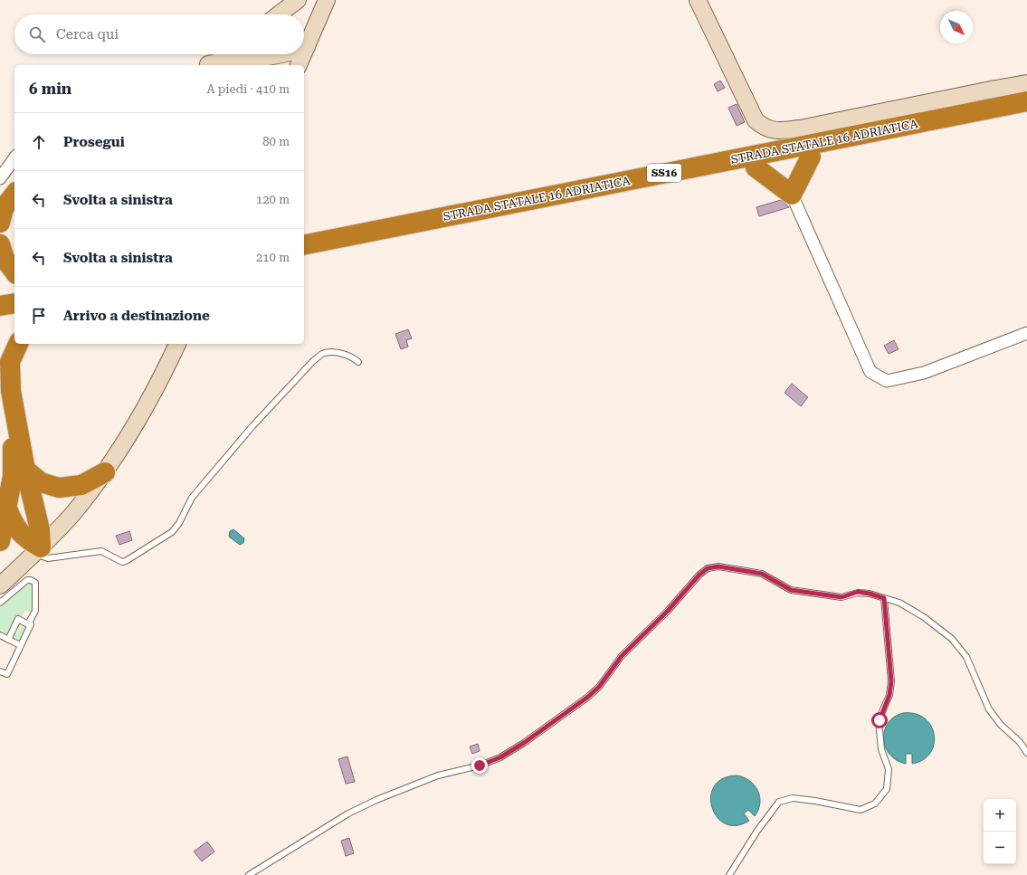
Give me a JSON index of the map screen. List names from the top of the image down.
{
  "streets": {
    "highway": ["STRADA STATALE 16 ADRIATICA", "SS16"]
  },
  "north": "bottom right",
  "page": {
    "search": "Cerca qui",
    "heading": ["6 min", "A piedi · 410 m"],
    "list": [
      ["Prosegui", "80 m"],
      ["Svolta a sinistra", "120 m"],
      ["Svolta a sinistra", "210 m"],
      "Arrivo a destinazione"
    ],
    "map_buttons": ["+", "−"]
  }
}
